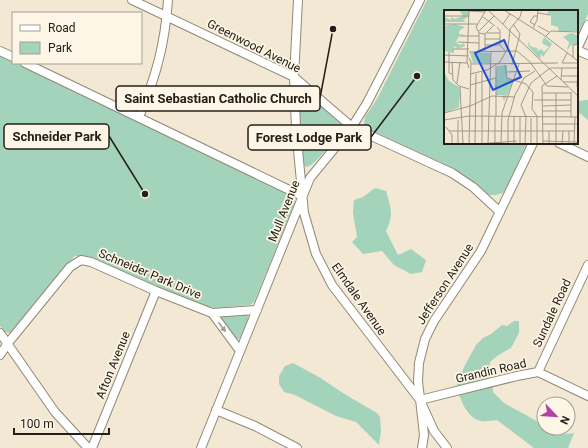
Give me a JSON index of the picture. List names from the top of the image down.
{
  "streets": {
    "street": [
      "Greenwood Avenue",
      "Mull Avenue",
      "Schneider Park Drive",
      "Jefferson Avenue",
      "Elmdale Avenue",
      "Sundale Road",
      "Afton Avenue",
      "Grandin Road"
    ]
  },
  "crossings": [
    ["Greenwood Avenue", "Mull Avenue"],
    ["Greenwood Avenue", "Jefferson Avenue"],
    ["Greenwood Avenue", "Elmdale Avenue"],
    ["Mull Avenue", "Schneider Park Drive"],
    ["Mull Avenue", "Elmdale Avenue"],
    ["Schneider Park Drive", "Afton Avenue"],
    ["Jefferson Avenue", "Elmdale Avenue"],
    ["Jefferson Avenue", "Grandin Road"],
    ["Elmdale Avenue", "Grandin Road"],
    ["Sundale Road", "Grandin Road"]
  ],
  "places": ["Saint Sebastian Catholic Church", "Forest Lodge Park", "Schneider Park"],
  "legend": ["Road", "Park"],
  "scale_bar": "100 m",
  "north": "bottom right"
}
